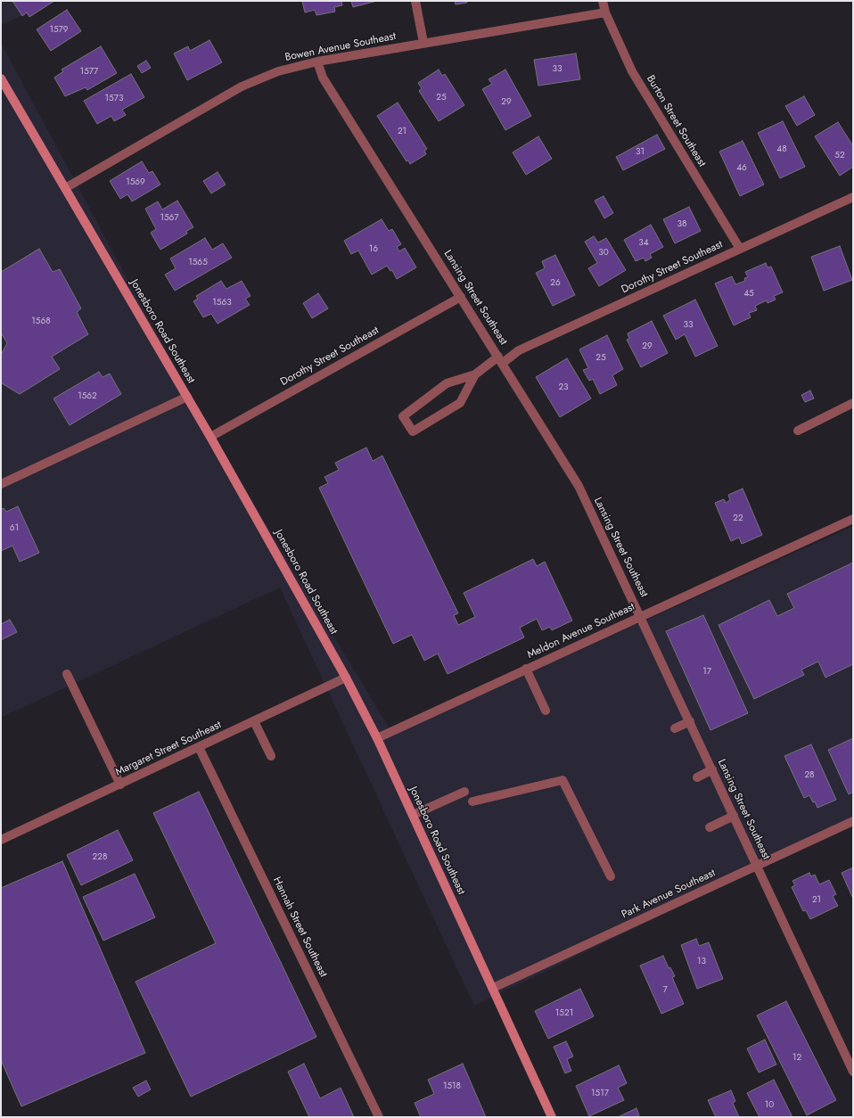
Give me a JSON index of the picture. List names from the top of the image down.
{
  "streets": {
    "main road": ["Jonesboro Road Southeast"],
    "street": [
      "Bowen Avenue Southeast",
      "Burton Street Southeast",
      "Dorothy Street Southeast",
      "Lansing Street Southeast",
      "Meldon Avenue Southeast",
      "Margaret Street Southeast",
      "Park Avenue Southeast",
      "Hannah Street Southeast"
    ]
  },
  "crossings": [
    ["Bowen Avenue Southeast", "Burton Street Southeast"],
    ["Bowen Avenue Southeast", "Lansing Street Southeast"],
    ["Bowen Avenue Southeast", "Jonesboro Road Southeast"],
    ["Burton Street Southeast", "Dorothy Street Southeast"],
    ["Dorothy Street Southeast", "Lansing Street Southeast"],
    ["Dorothy Street Southeast", "Jonesboro Road Southeast"],
    ["Lansing Street Southeast", "Meldon Avenue Southeast"],
    ["Lansing Street Southeast", "Park Avenue Southeast"],
    ["Jonesboro Road Southeast", "Meldon Avenue Southeast"],
    ["Jonesboro Road Southeast", "Margaret Street Southeast"],
    ["Jonesboro Road Southeast", "Park Avenue Southeast"],
    ["Margaret Street Southeast", "Hannah Street Southeast"]
  ],
  "house_numbers": [
    "1579",
    "33",
    "1577",
    "25",
    "1573",
    "29",
    "21",
    "48",
    "31",
    "52",
    "46",
    "1569",
    "1567",
    "38",
    "34",
    "16",
    "30",
    "1565",
    "26",
    "45",
    "1563",
    "1568",
    "33",
    "29",
    "25",
    "23",
    "1562",
    "22",
    "61",
    "17",
    "28",
    "228",
    "21",
    "13",
    "7",
    "1521",
    "12",
    "1518",
    "1517",
    "10"
  ]
}
